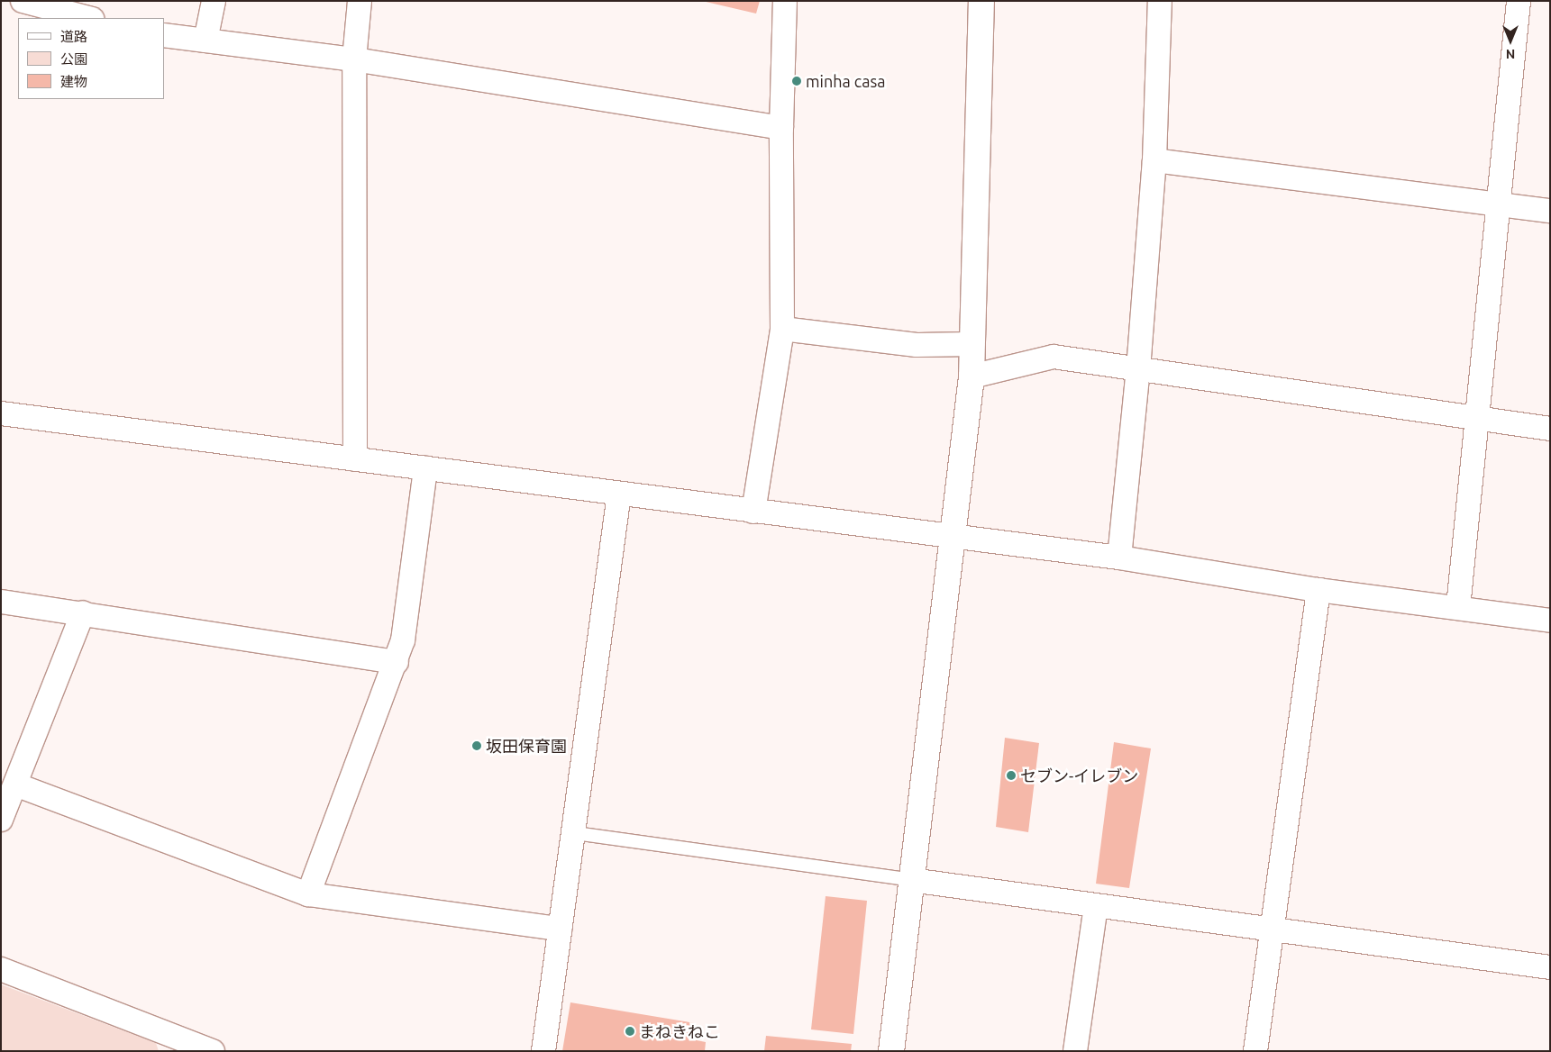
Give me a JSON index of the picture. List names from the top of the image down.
{
  "places": [
    "minha casa",
    "坂田保育園",
    "セブン-イレブン",
    "まねきねこ"
  ],
  "legend": ["道路", "公園", "建物"],
  "north": "bottom"
}
